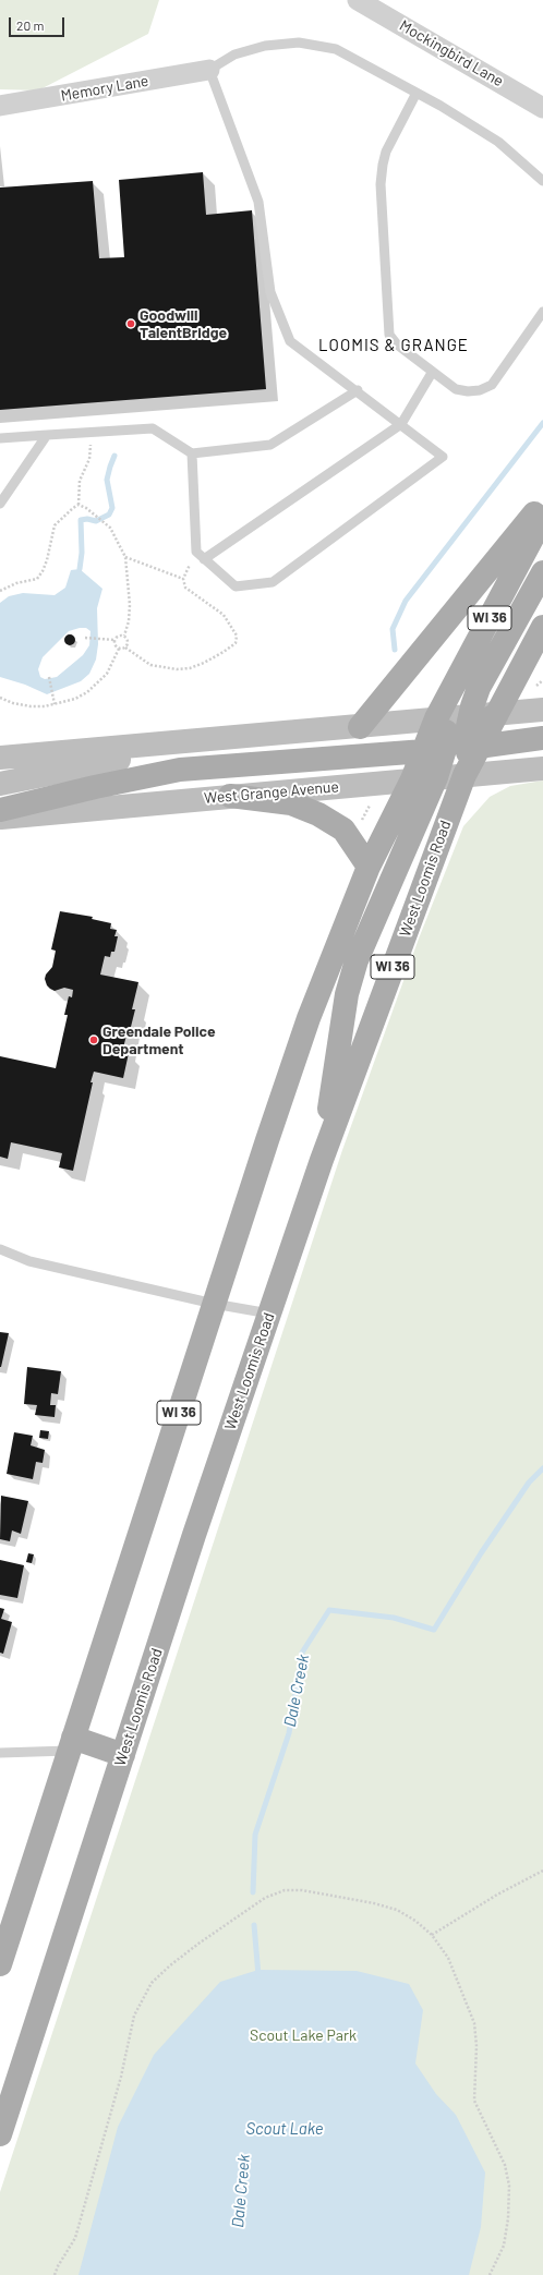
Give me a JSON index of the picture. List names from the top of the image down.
{
  "streets": {
    "main road": ["WI 36", "West Loomis Road"],
    "street": ["Mockingbird Lane", "Memory Lane", "West Grange Avenue"]
  },
  "crossings": [
    ["West Grange Avenue", "West Loomis Road"]
  ],
  "districts": ["LOOMIS & GRANGE"],
  "water": ["Dale Creek", "Scout Lake"],
  "parks": ["Scout Lake Park"],
  "places": ["Goodwill TalentBridge", "Greendale Police Department"],
  "scale_bar": "20 m"
}
